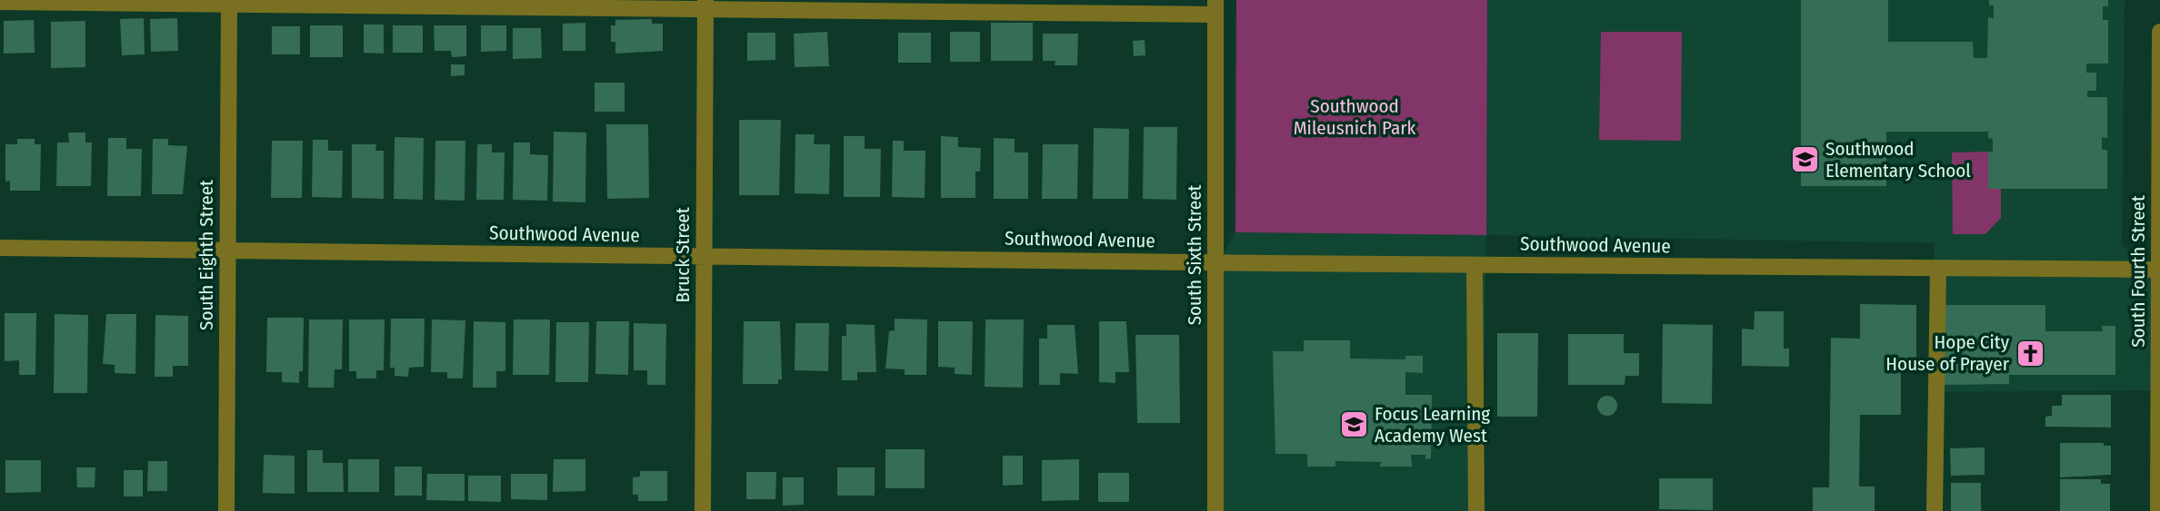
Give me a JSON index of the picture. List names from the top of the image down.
{
  "streets": {
    "street": [
      "Southwood Avenue",
      "South Eighth Street",
      "Bruck Street",
      "South Sixth Street",
      "South Fourth Street"
    ]
  },
  "crossings": [
    ["Southwood Avenue", "South Eighth Street"],
    ["Southwood Avenue", "Bruck Street"],
    ["Southwood Avenue", "South Sixth Street"],
    ["Southwood Avenue", "South Fourth Street"]
  ],
  "parks": ["Southwood Mileusnich Park"],
  "places": {
    "school or university": ["Southwood Elementary School", "Focus Learning Academy West"],
    "church": ["Hope City House of Prayer"]
  }
}
